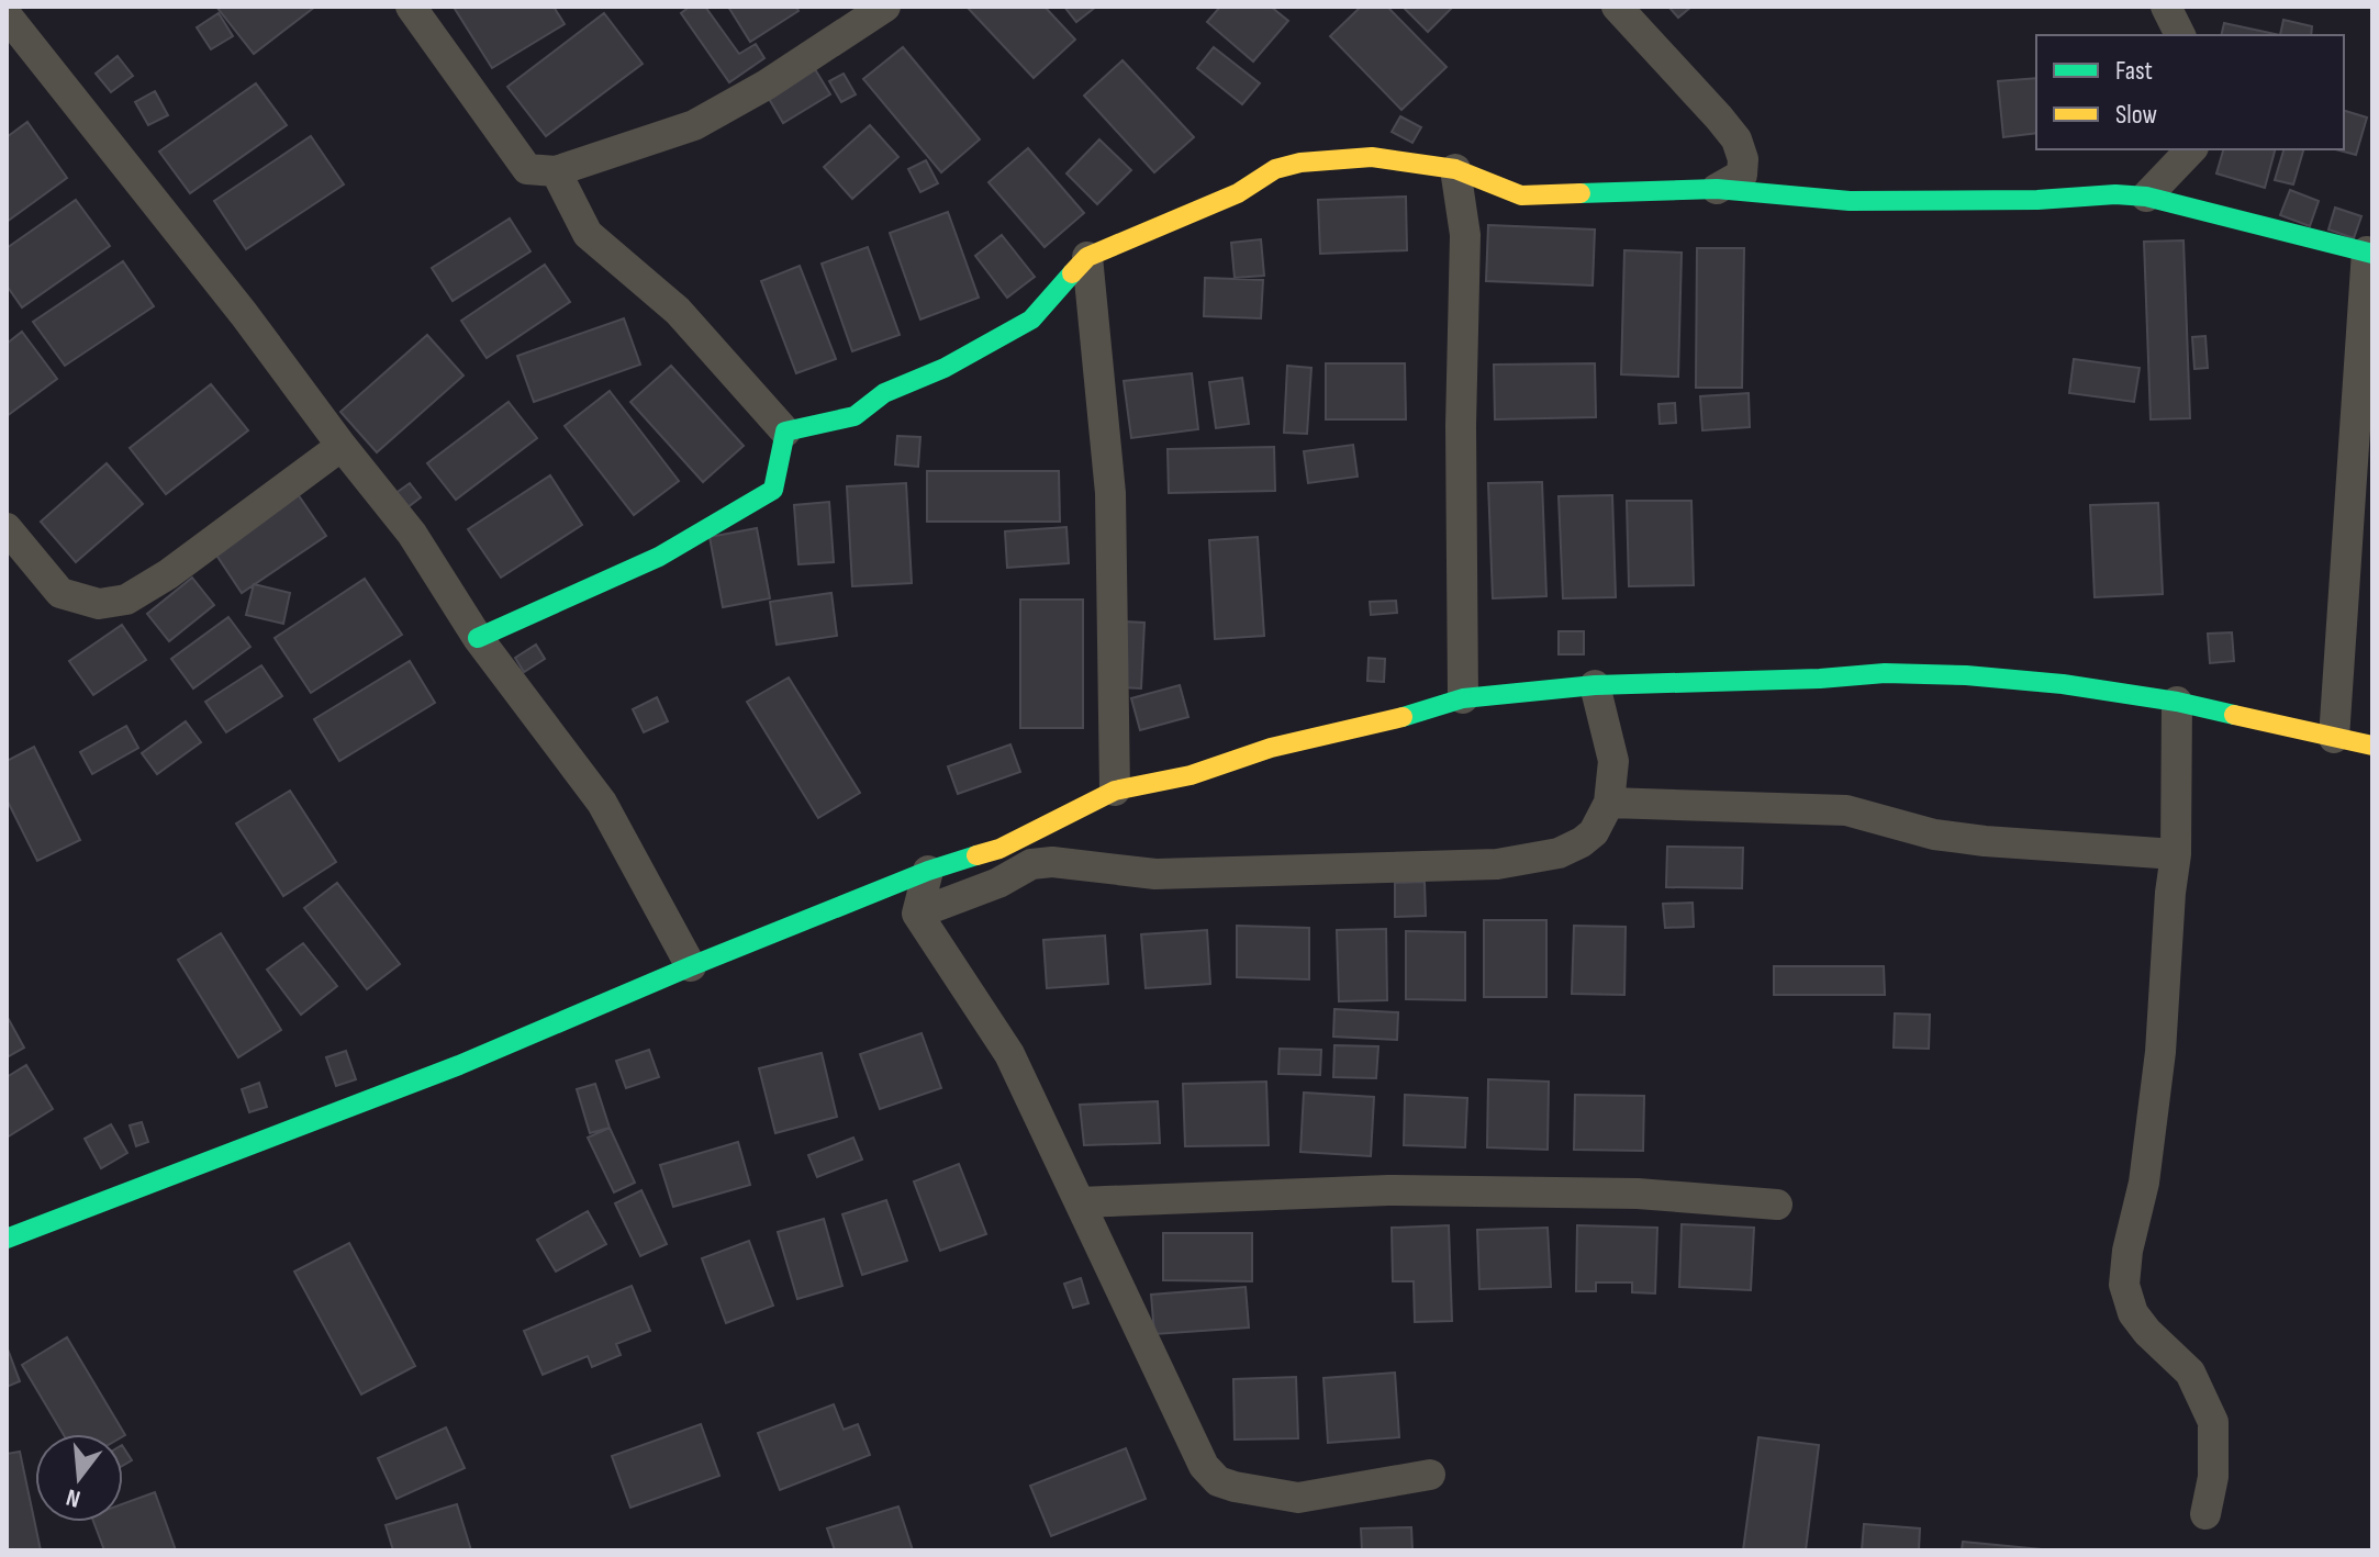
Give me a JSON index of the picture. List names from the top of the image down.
{
  "legend": ["Fast", "Slow"],
  "north": "bottom"
}
